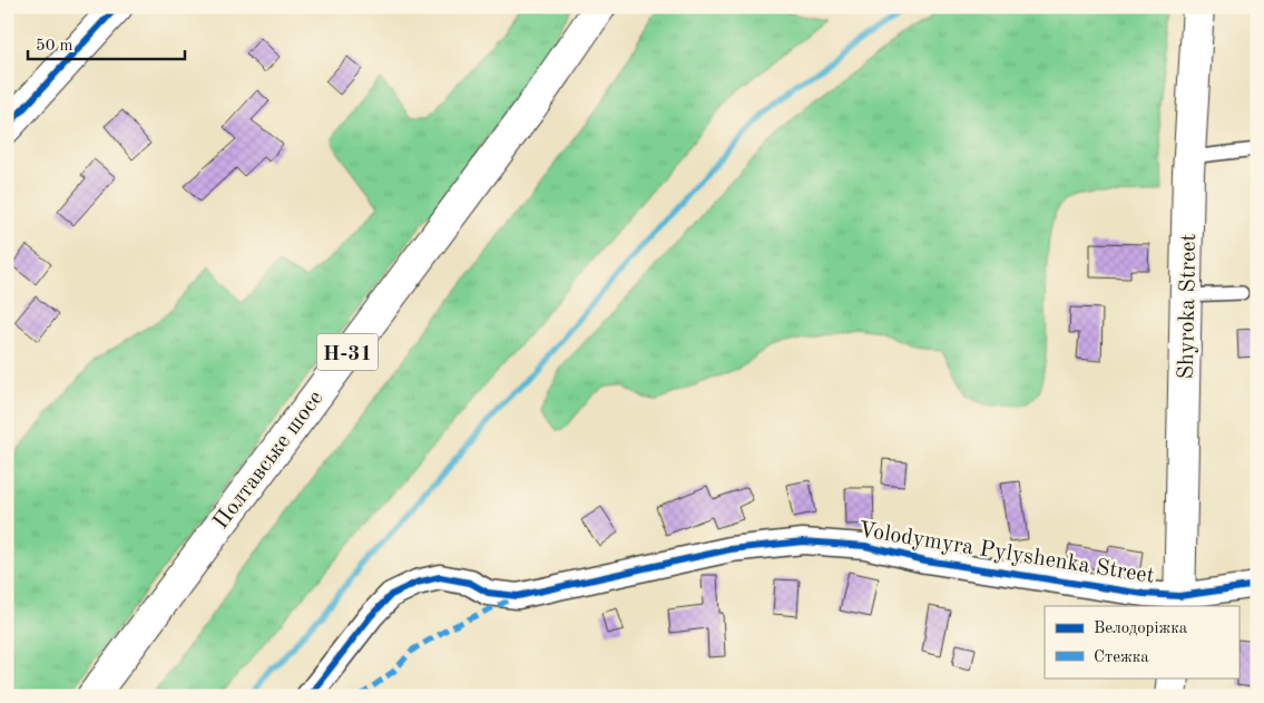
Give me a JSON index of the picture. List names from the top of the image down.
{
  "streets": {
    "main road": ["Shyroka Street", "Н-31", "Полтавське шосе"],
    "street": ["Volodymyra Pylyshenka Street"]
  },
  "crossings": [
    ["Shyroka Street", "Volodymyra Pylyshenka Street"]
  ],
  "legend": ["Велодоріжка", "Стежка"],
  "scale_bar": "50 m"
}
